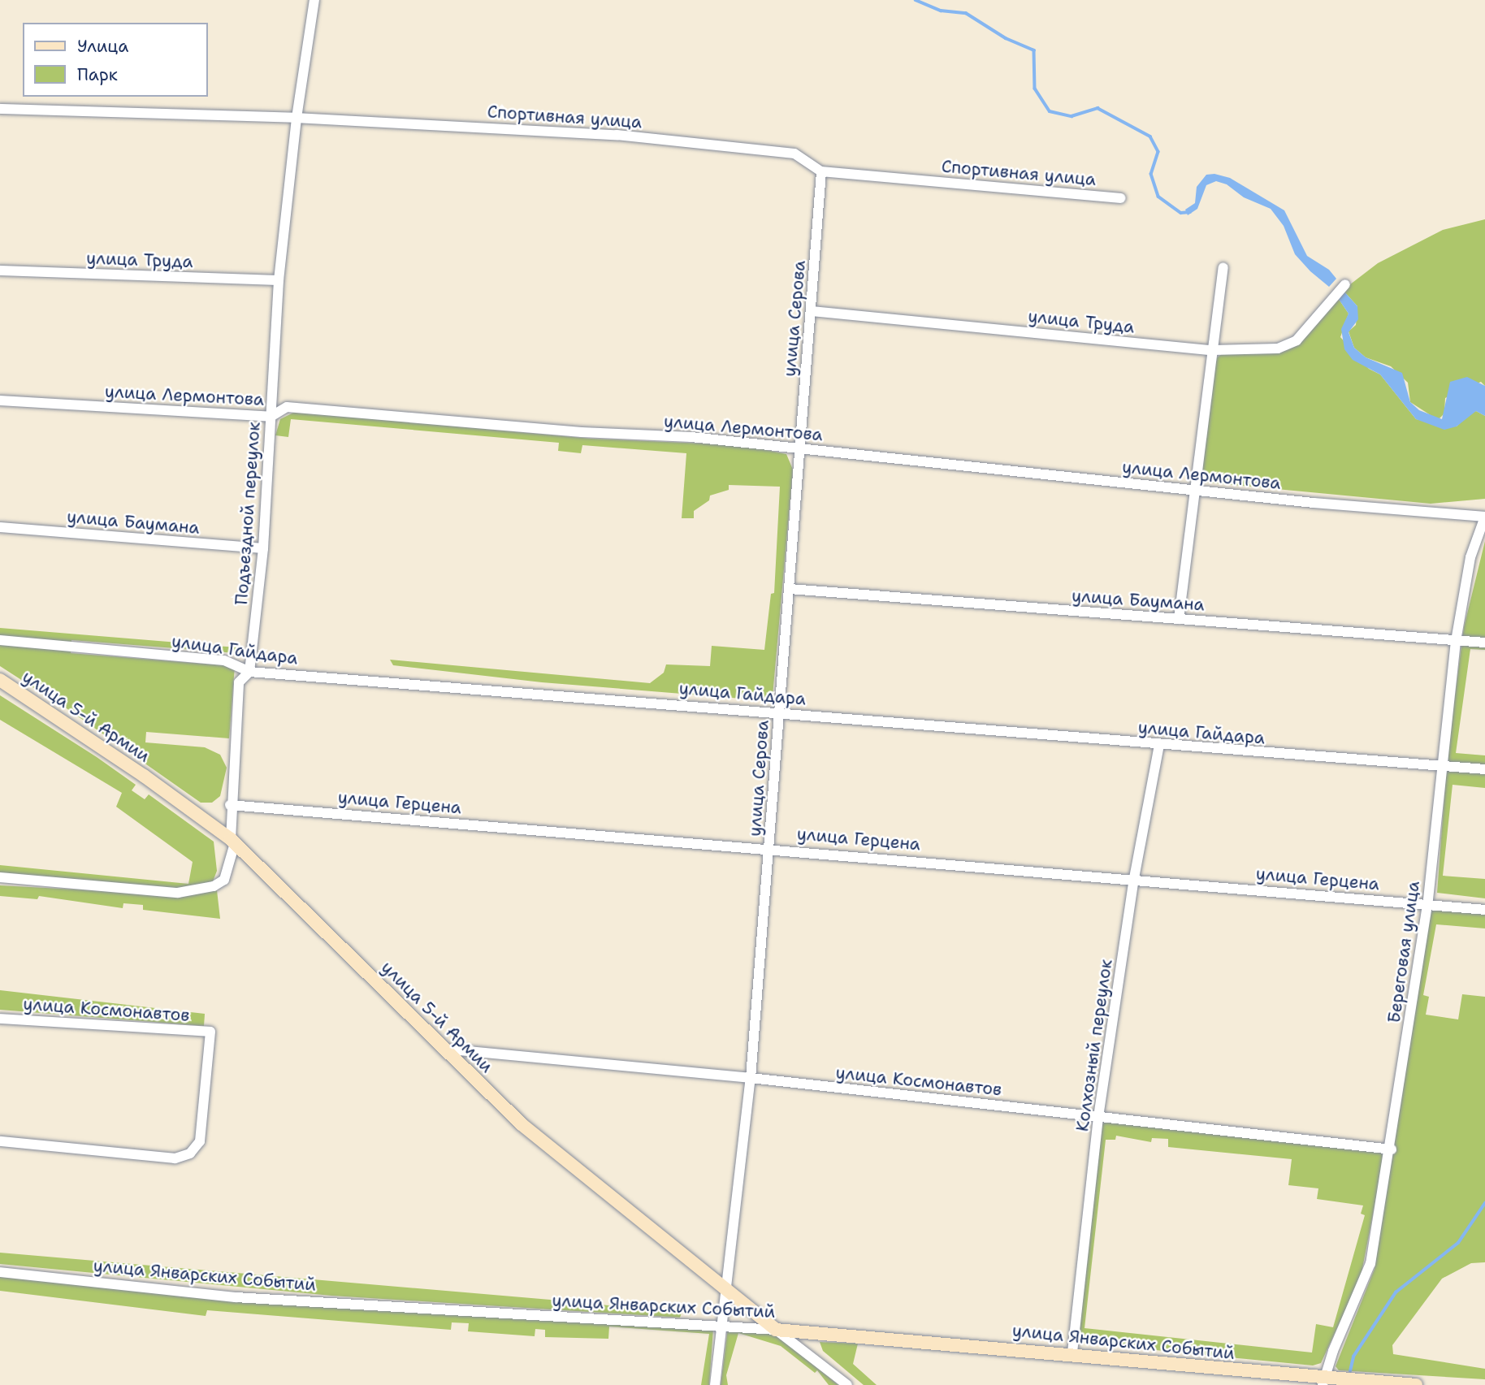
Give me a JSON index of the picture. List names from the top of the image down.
{
  "streets": {
    "street": [
      "Спортивная улица",
      "улица Труда",
      "улица Серова",
      "улица Лермонтова",
      "Подъездной переулок",
      "улица Баумана",
      "улица Гайдара",
      "улица 5-й Армии",
      "улица Герцена",
      "Береговая улица",
      "улица Космонавтов",
      "Колхозный переулок",
      "улица Январских Событий"
    ]
  },
  "crossings": [
    ["Спортивная улица", "улица Серова"],
    ["Спортивная улица", "Подъездной переулок"],
    ["улица Труда", "улица Серова"],
    ["улица Труда", "Подъездной переулок"],
    ["улица Серова", "улица Лермонтова"],
    ["улица Серова", "улица Баумана"],
    ["улица Серова", "улица Гайдара"],
    ["улица Серова", "улица 5-й Армии"],
    ["улица Серова", "улица Герцена"],
    ["улица Серова", "улица Космонавтов"],
    ["улица Серова", "улица Январских Событий"],
    ["улица Лермонтова", "Подъездной переулок"],
    ["улица Лермонтова", "Береговая улица"],
    ["Подъездной переулок", "улица Баумана"],
    ["Подъездной переулок", "улица Гайдара"],
    ["Подъездной переулок", "улица 5-й Армии"],
    ["Подъездной переулок", "улица Герцена"],
    ["улица Баумана", "Береговая улица"],
    ["улица Гайдара", "Береговая улица"],
    ["улица Гайдара", "Колхозный переулок"],
    ["улица 5-й Армии", "улица Космонавтов"],
    ["улица 5-й Армии", "улица Январских Событий"],
    ["улица Герцена", "Береговая улица"],
    ["улица Герцена", "Колхозный переулок"],
    ["Береговая улица", "улица Космонавтов"],
    ["Береговая улица", "улица Январских Событий"],
    ["улица Космонавтов", "Колхозный переулок"],
    ["Колхозный переулок", "улица Январских Событий"]
  ],
  "legend": ["Улица", "Парк"]
}
